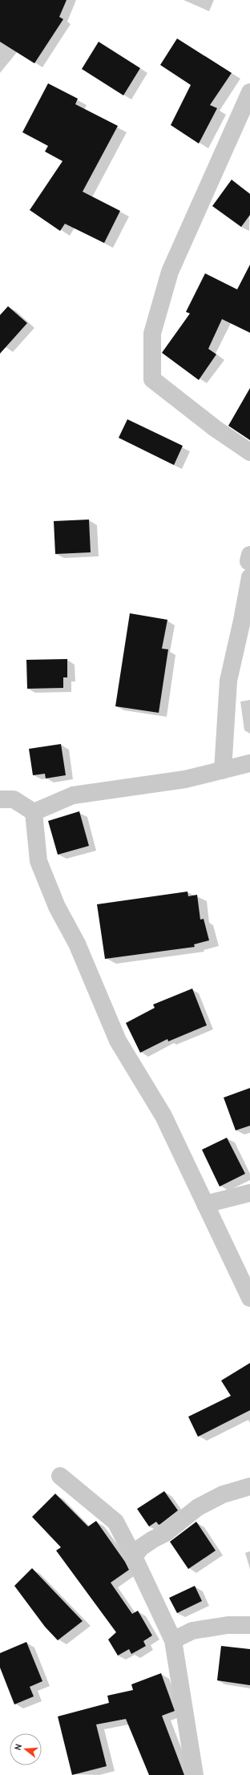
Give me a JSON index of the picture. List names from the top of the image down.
{
  "north": "left"
}
